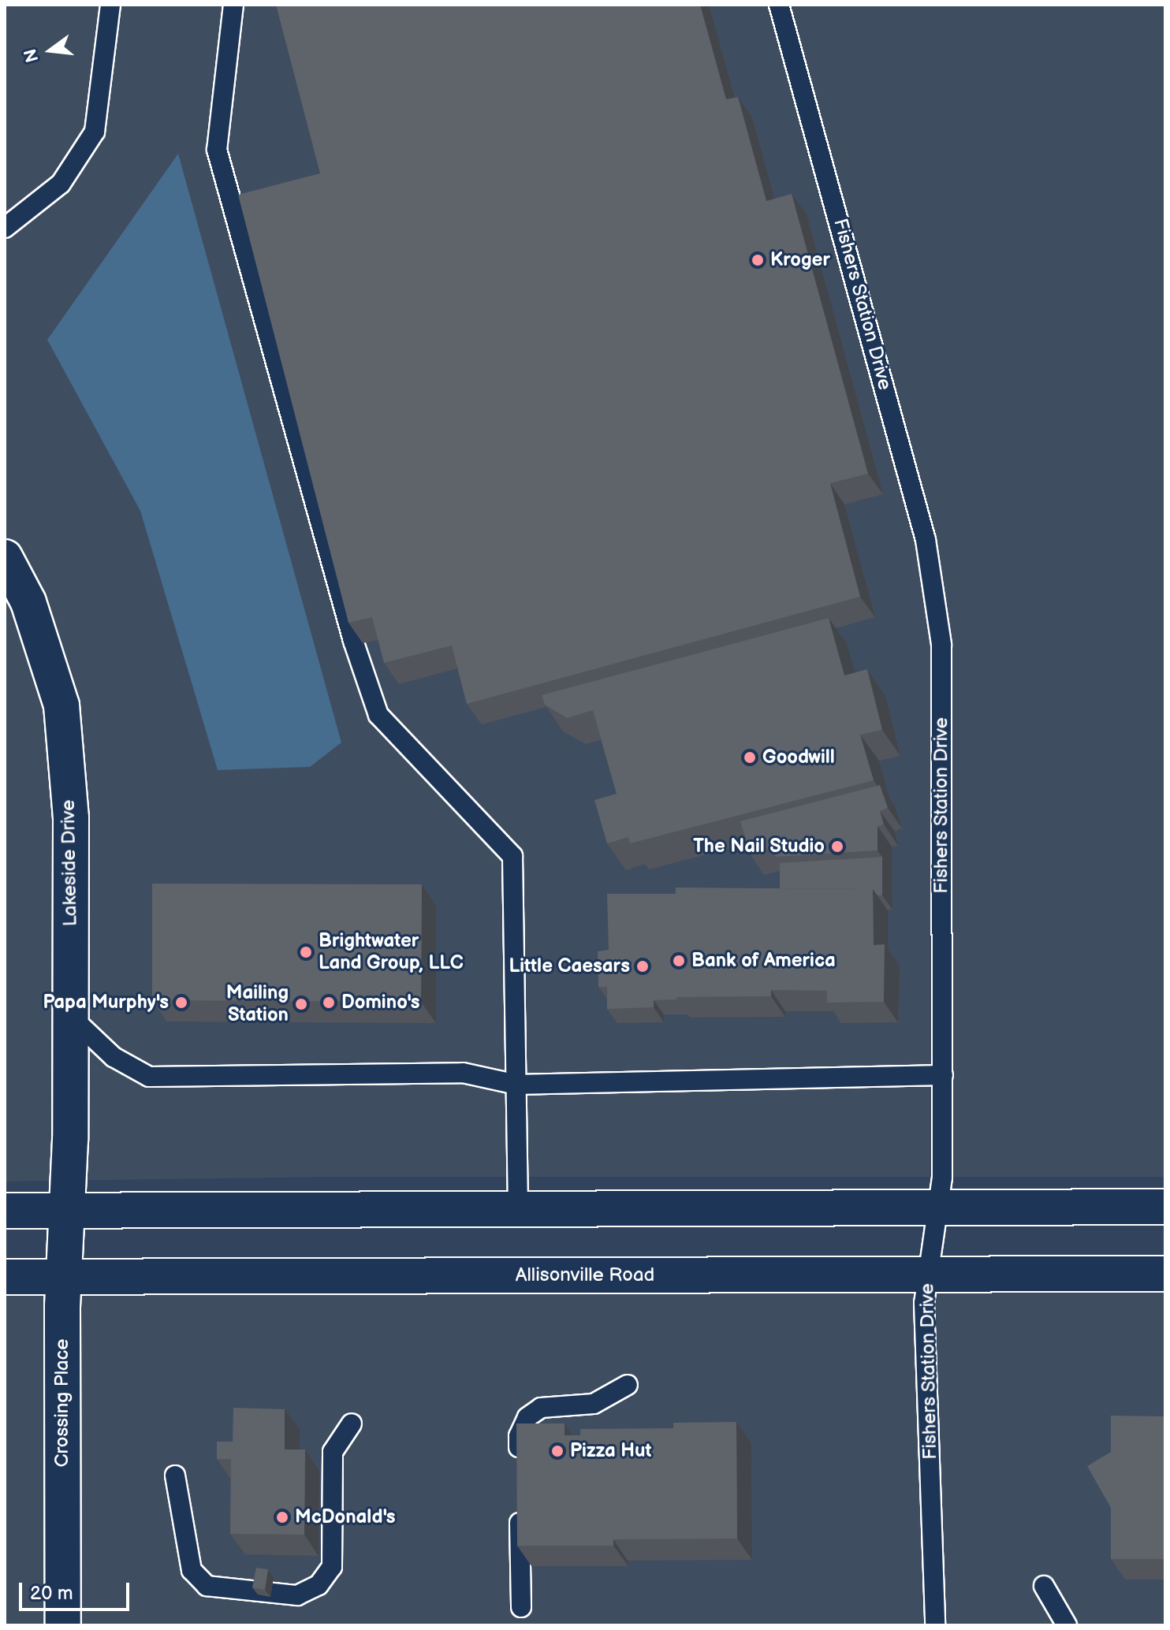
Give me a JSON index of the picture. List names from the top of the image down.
{
  "streets": {
    "main road": ["Lakeside Drive", "Allisonville Road", "Crossing Place"],
    "lane": ["Fishers Station Drive"]
  },
  "crossings": [
    ["Fishers Station Drive", "Allisonville Road"],
    ["Lakeside Drive", "Crossing Place"],
    ["Allisonville Road", "Crossing Place"]
  ],
  "places": [
    "Kroger",
    "Goodwill",
    "The Nail Studio",
    "Brightwater Land Group, LLC",
    "Bank of America",
    "Little Caesars",
    "Papa Murphy's",
    "Domino's",
    "Mailing Station",
    "Pizza Hut",
    "McDonald's"
  ],
  "scale_bar": "20 m",
  "north": "left"
}
